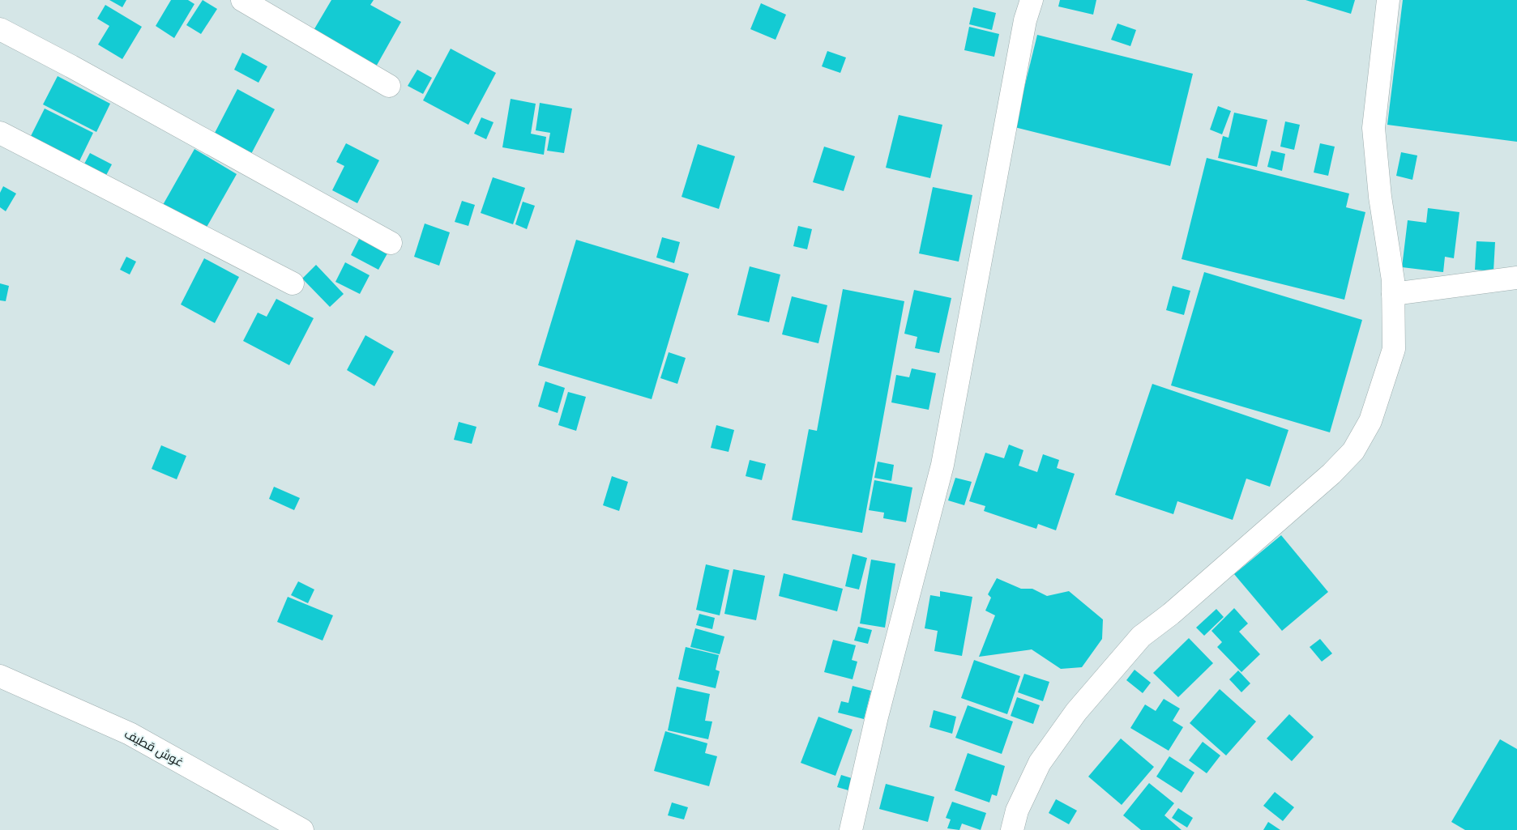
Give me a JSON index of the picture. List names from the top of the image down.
{
  "streets": {
    "street": ["غوش قطيف"]
  }
}
